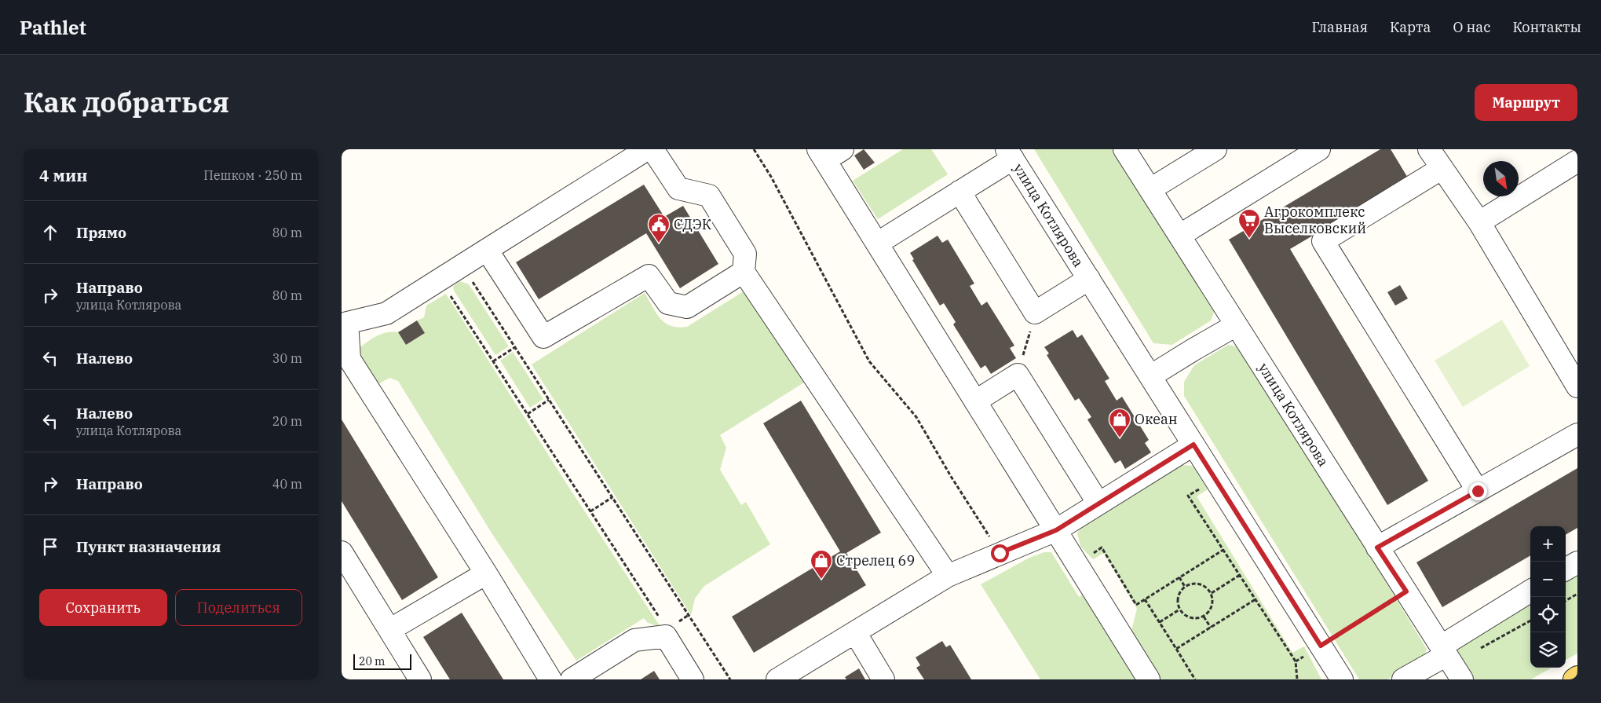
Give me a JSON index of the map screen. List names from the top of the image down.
{
  "streets": {
    "street": ["улица Котлярова"]
  },
  "places": {
    "supermarket": ["Агрокомплекс Выселковский"],
    "public building": ["СДЭК"],
    "shop": ["Океан", "Стрелец 69"]
  },
  "scale_bar": "20 m",
  "north": "bottom right",
  "page": {
    "header": "Pathlet",
    "nav": [
      "Главная",
      "Карта",
      "О нас",
      "Контакты"
    ],
    "title": "Как добраться",
    "buttons": [
      "Маршрут",
      ["Сохранить", "Поделиться"]
    ],
    "heading": ["4 мин", "Пешком · 250 m"],
    "list": [
      ["Прямо", "80 m"],
      ["Направо", "улица Котлярова", "80 m"],
      ["Налево", "30 m"],
      ["Налево", "улица Котлярова", "20 m"],
      ["Направо", "40 m"],
      "Пункт назначения"
    ],
    "map_buttons": ["+", "−"],
    "scale": "20 m"
  }
}
